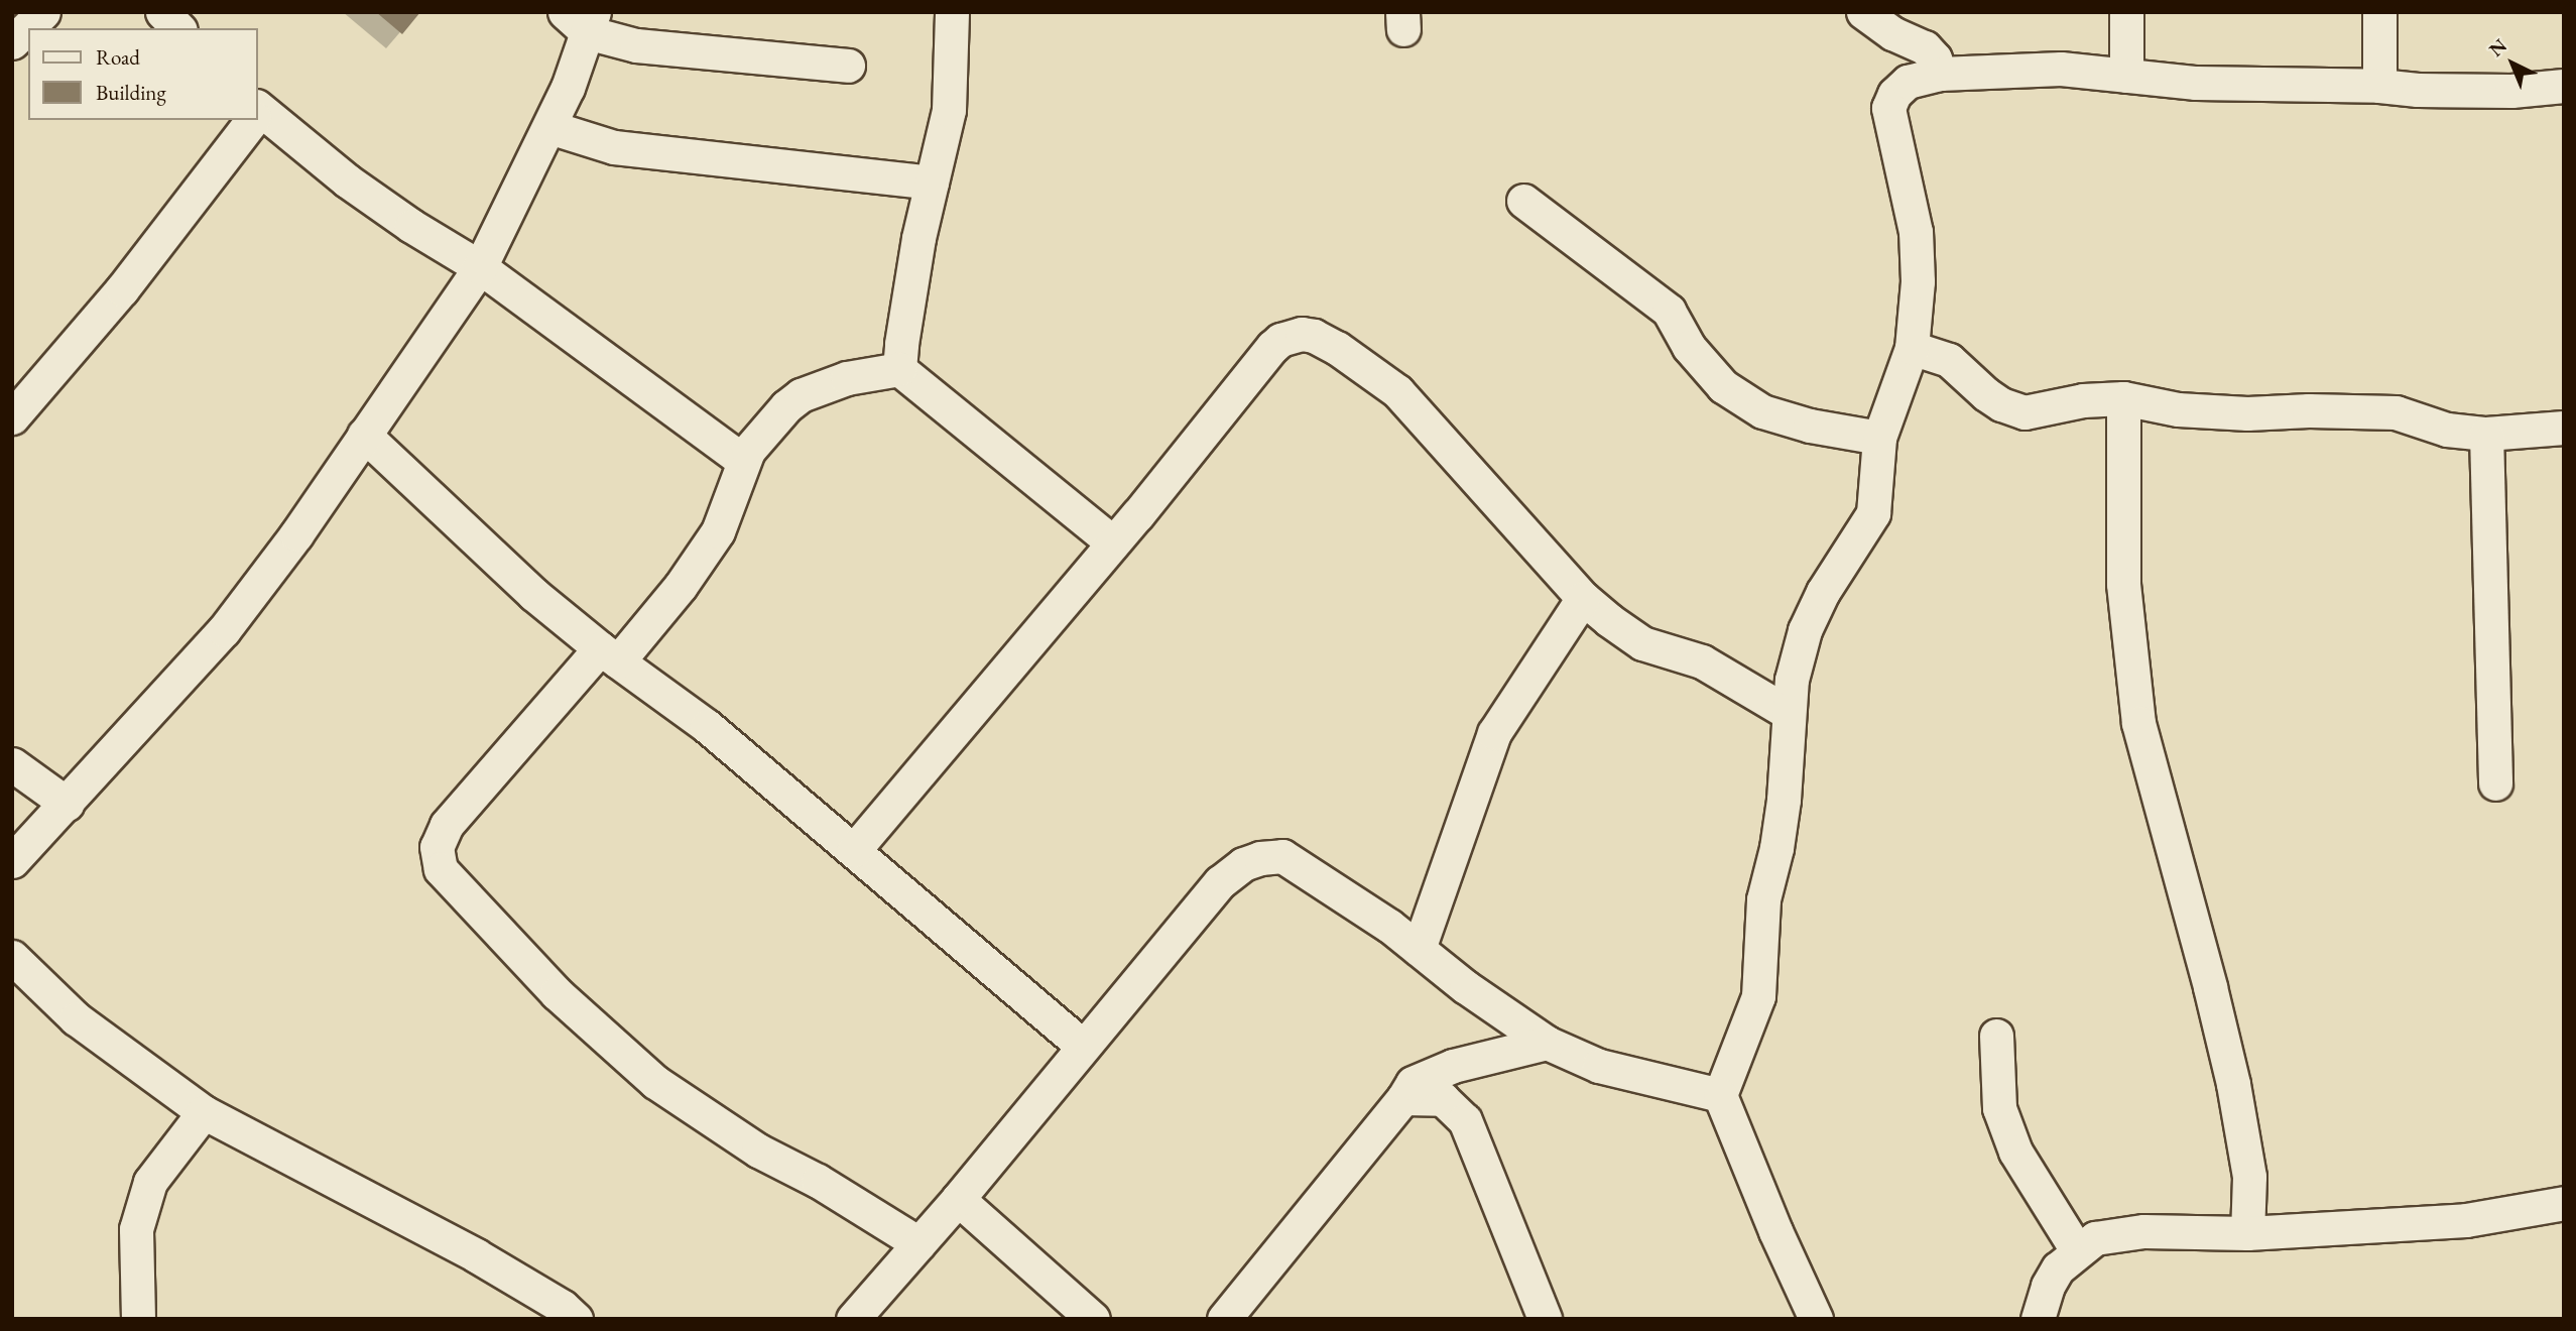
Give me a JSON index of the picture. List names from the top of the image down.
{
  "legend": ["Road", "Building"],
  "north": "top left"
}
